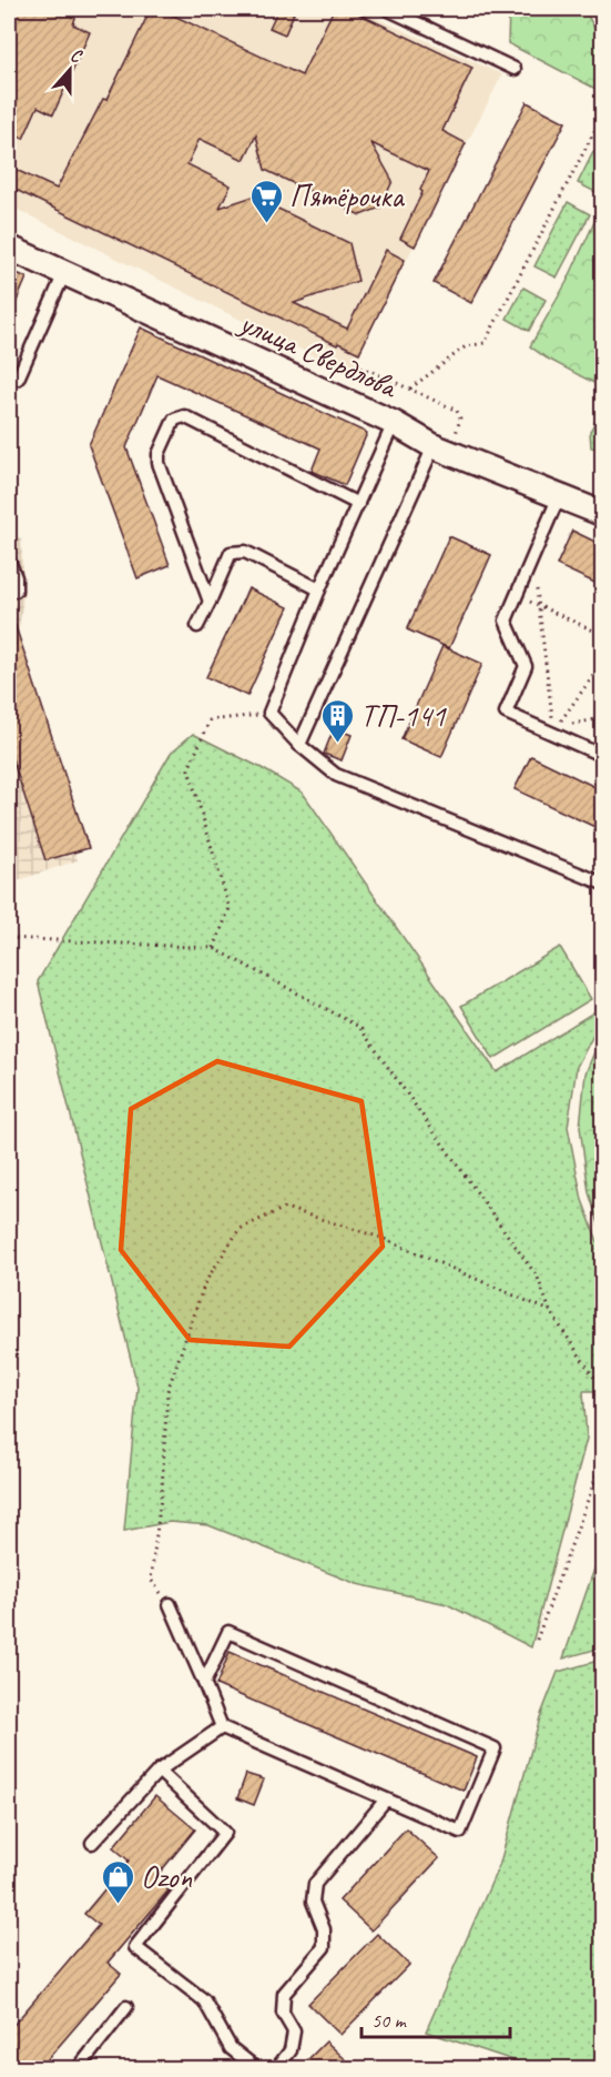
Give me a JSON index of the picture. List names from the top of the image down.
{
  "streets": {
    "street": ["улица Свердлова"]
  },
  "places": {
    "supermarket": ["Пятёрочка"],
    "building": ["ТП-141"],
    "shop": ["Ozon"]
  },
  "scale_bar": "50 m",
  "north": "top"
}
